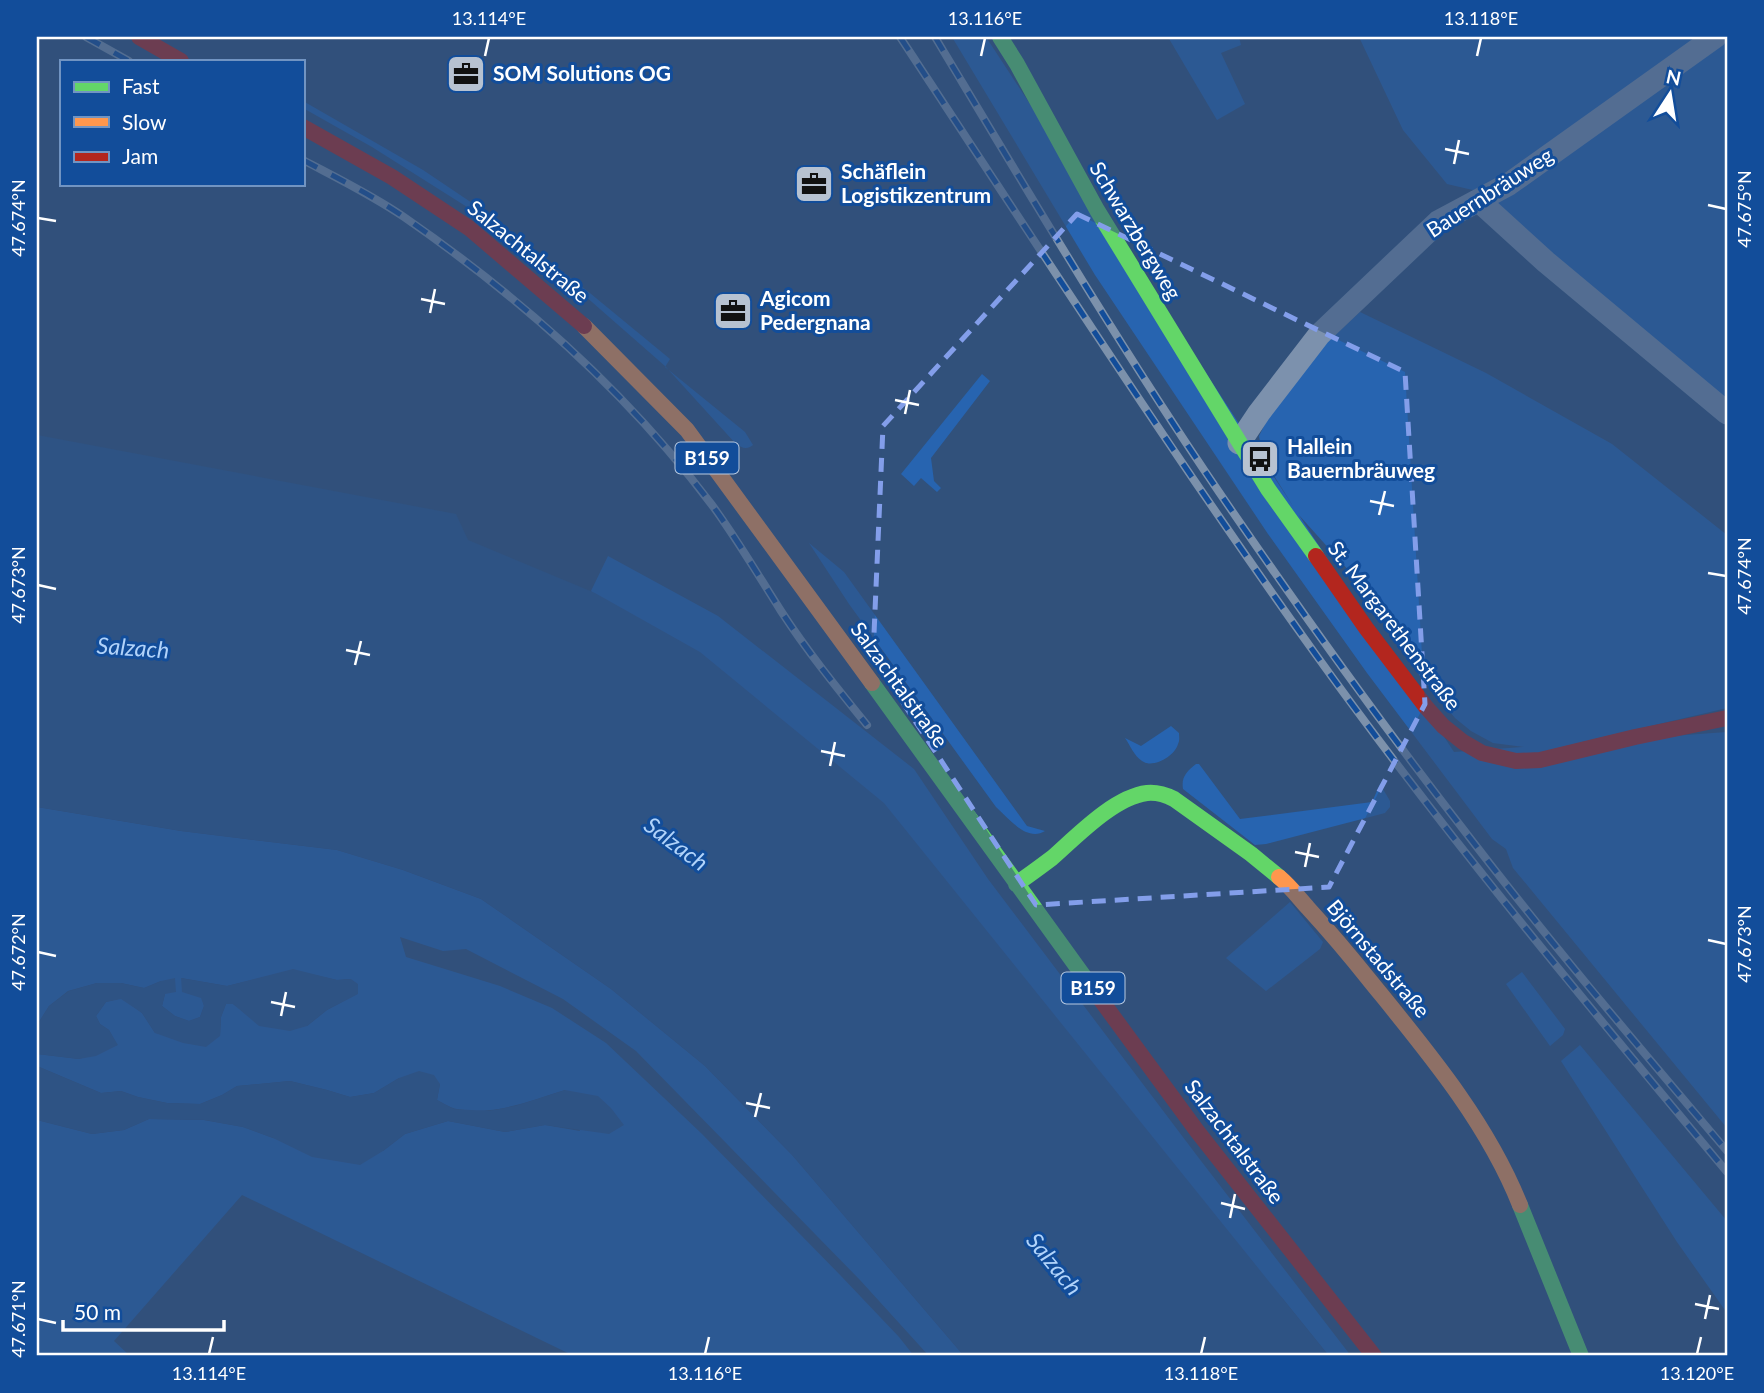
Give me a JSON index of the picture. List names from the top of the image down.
{
  "streets": {
    "street": [
      "Bauernbräuweg",
      "Schwarzbergweg",
      "Salzachtalstraße",
      "B159",
      "St. Margarethenstraße",
      "Björnstadstraße"
    ]
  },
  "crossings": [
    ["Bauernbräuweg", "Schwarzbergweg"],
    ["Bauernbräuweg", "St. Margarethenstraße"],
    ["Schwarzbergweg", "St. Margarethenstraße"],
    ["Salzachtalstraße", "Björnstadstraße"]
  ],
  "water": ["Salzach"],
  "places": {
    "office": ["SOM Solutions OG", "Schäflein Logistikzentrum", "Agicom Pedergnana"],
    "bus stop": ["Hallein Bauernbräuweg"]
  },
  "legend": ["Fast", "Slow", "Jam"],
  "scale_bar": "50 m",
  "north": "top",
  "coordinates": [
    "13.114°E",
    "13.116°E",
    "13.118°E",
    "47.675°N",
    "47.674°N",
    "47.673°N",
    "47.672°N",
    "47.671°N",
    "13.120°E"
  ]
}
